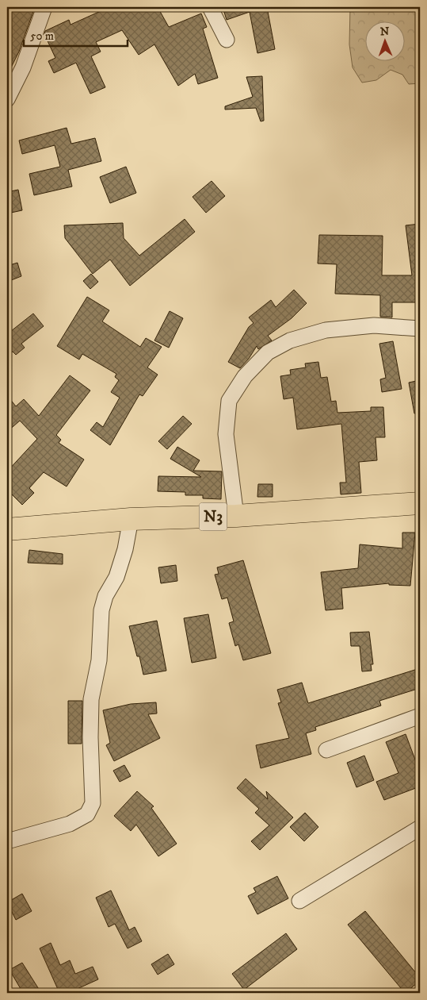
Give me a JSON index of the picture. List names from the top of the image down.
{
  "streets": {
    "main road": ["N3"]
  },
  "scale_bar": "50 m",
  "north": "top"
}
